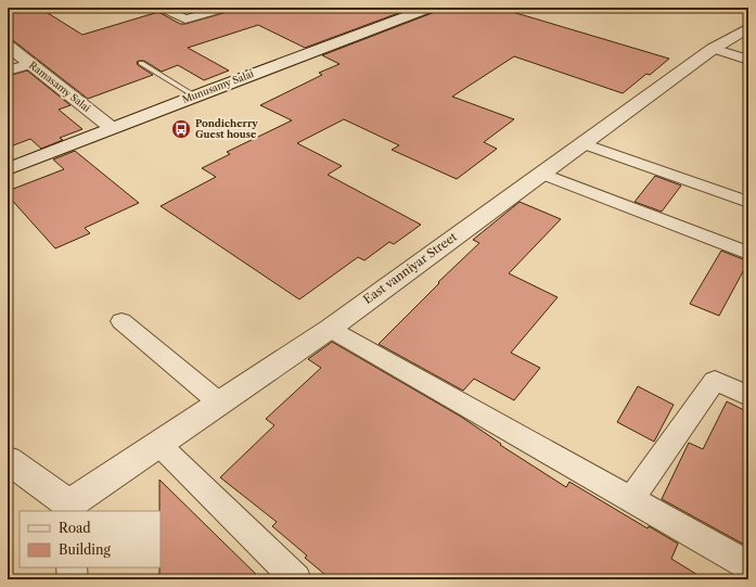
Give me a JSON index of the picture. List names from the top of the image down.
{
  "streets": {
    "street": ["Ramasamy Salai", "Munusamy Salai", "East vanniyar Street"]
  },
  "crossings": [
    ["Ramasamy Salai", "Munusamy Salai"]
  ],
  "places": {
    "bus stop": ["Pondicherry Guest house"]
  },
  "legend": ["Road", "Building"]
}
